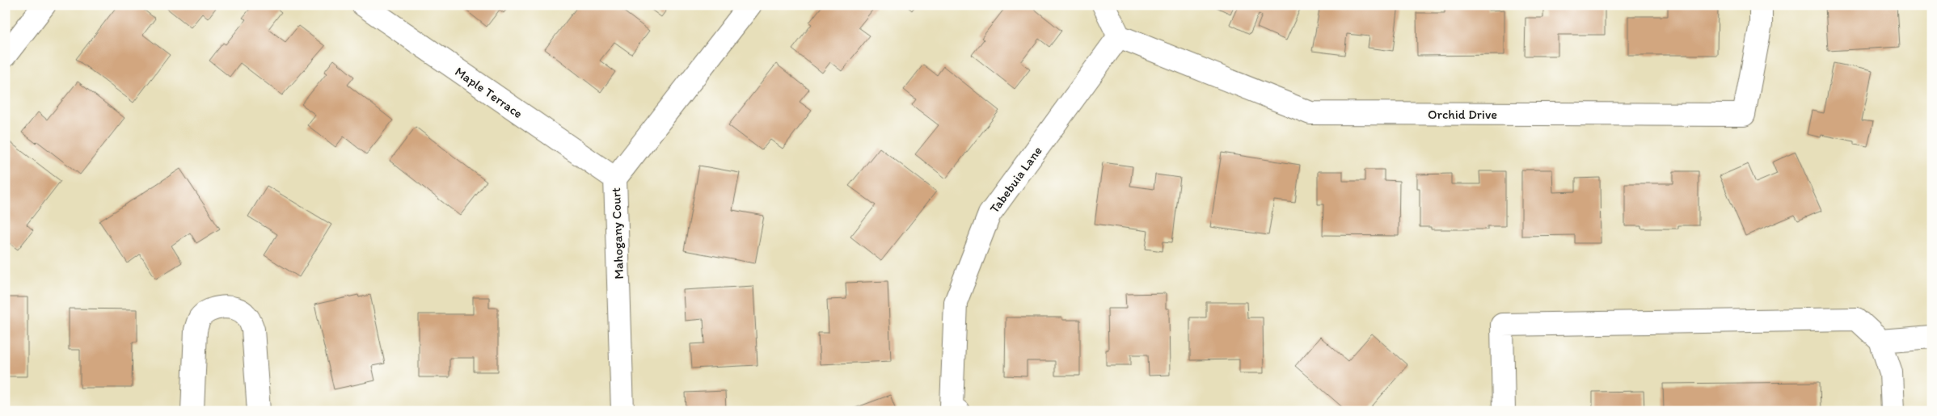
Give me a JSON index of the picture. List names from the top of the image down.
{
  "streets": {
    "street": [
      "Maple Terrace",
      "Orchid Drive",
      "Tabebuia Lane",
      "Mahogany Court"
    ]
  },
  "crossings": [
    ["Maple Terrace", "Mahogany Court"],
    ["Orchid Drive", "Tabebuia Lane"]
  ]
}
